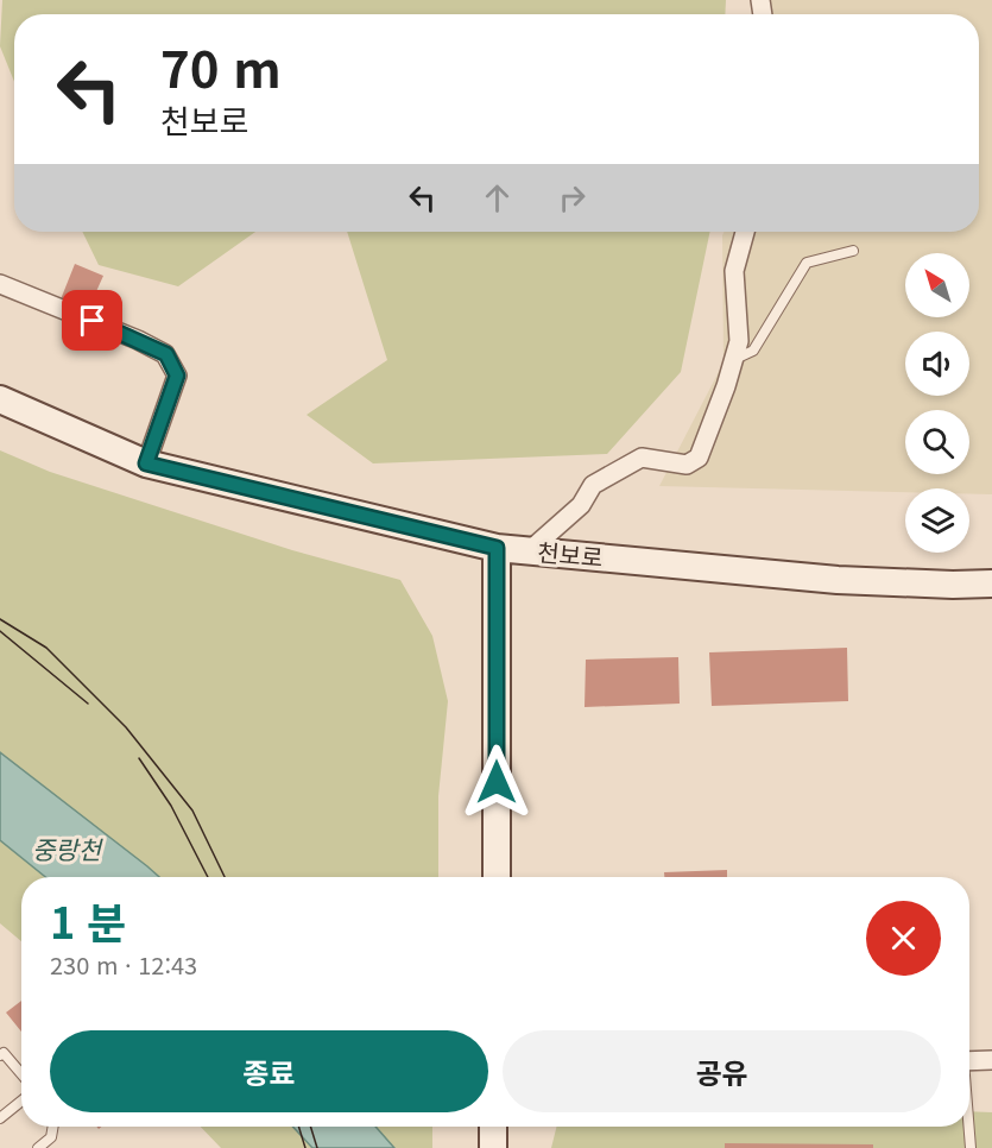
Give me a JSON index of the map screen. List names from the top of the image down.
{
  "streets": {
    "main road": ["천보로"]
  },
  "water": ["중랑천"],
  "north": "top left",
  "page": {
    "turn": ["70 m", "천보로"],
    "heading": ["1 분", "230 m · 12:43"],
    "buttons": ["종료", "공유"]
  }
}
